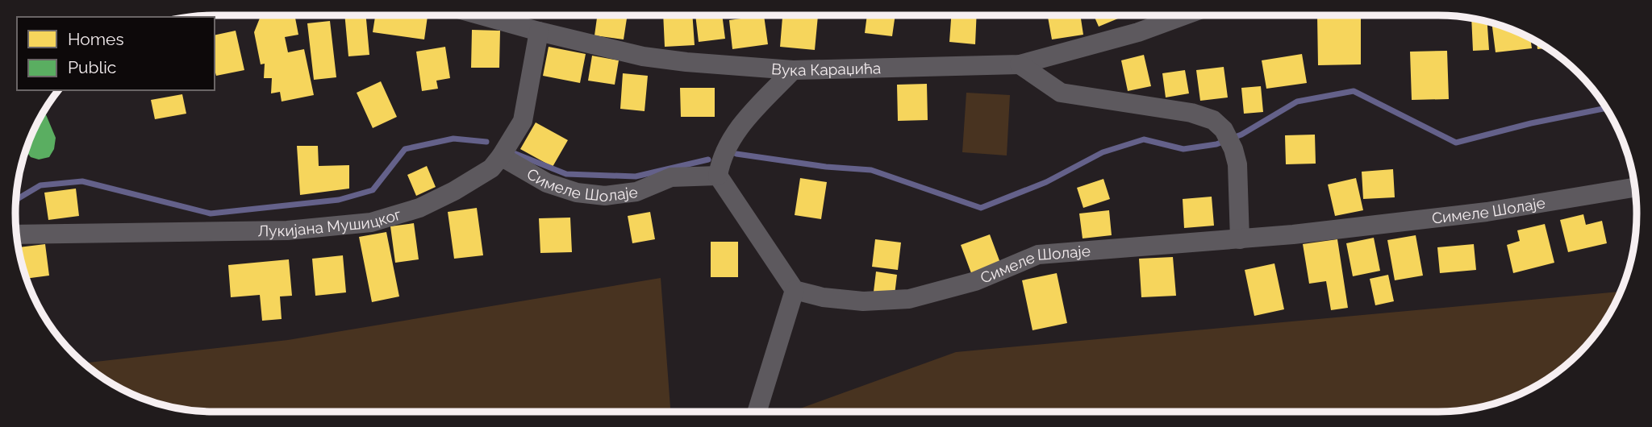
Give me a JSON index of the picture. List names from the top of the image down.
{
  "streets": {
    "street": ["Вука Караџића", "Симеле Шолаје", "Лукијана Мушицког"]
  },
  "crossings": [
    ["Вука Караџића", "Лукијана Мушицког"],
    ["Симеле Шолаје", "Лукијана Мушицког"]
  ],
  "legend": ["Homes", "Public"]
}
